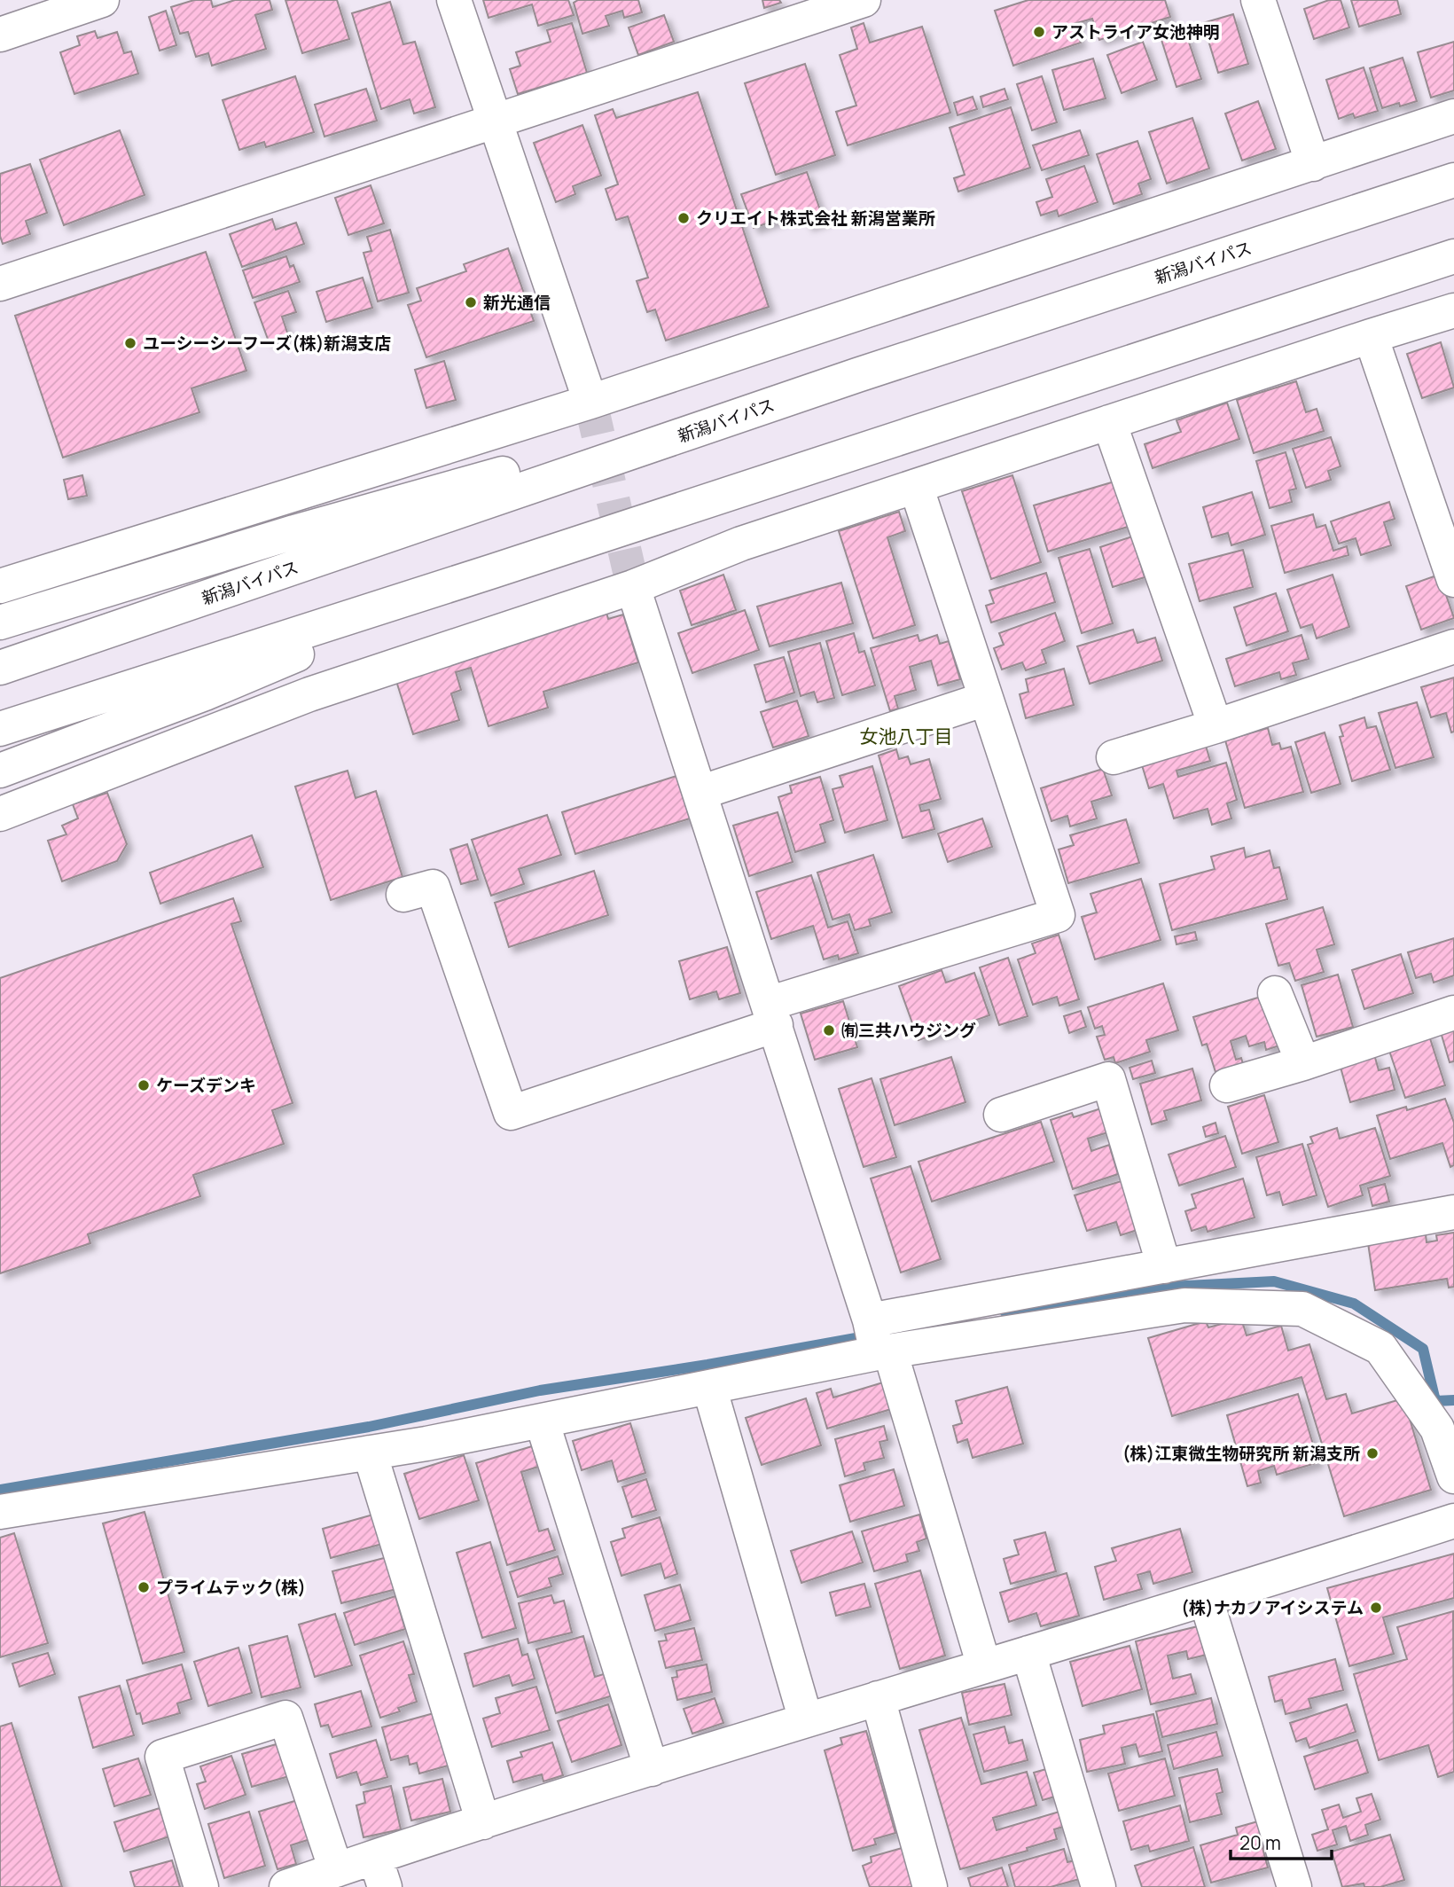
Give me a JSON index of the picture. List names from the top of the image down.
{
  "streets": {
    "main road": ["新潟バイパス"]
  },
  "districts": ["女池八丁目"],
  "places": [
    "アストライア女池神明",
    "クリエイト株式会社 新潟営業所",
    "新光通信",
    "ユーシーシーフーズ(株)新潟支店",
    "㈲三共ハウジング",
    "ケーズデンキ",
    "(株)江東微生物研究所 新潟支所",
    "プライムテック(株)",
    "(株)ナカノアイシステム"
  ],
  "scale_bar": "20 m"
}
